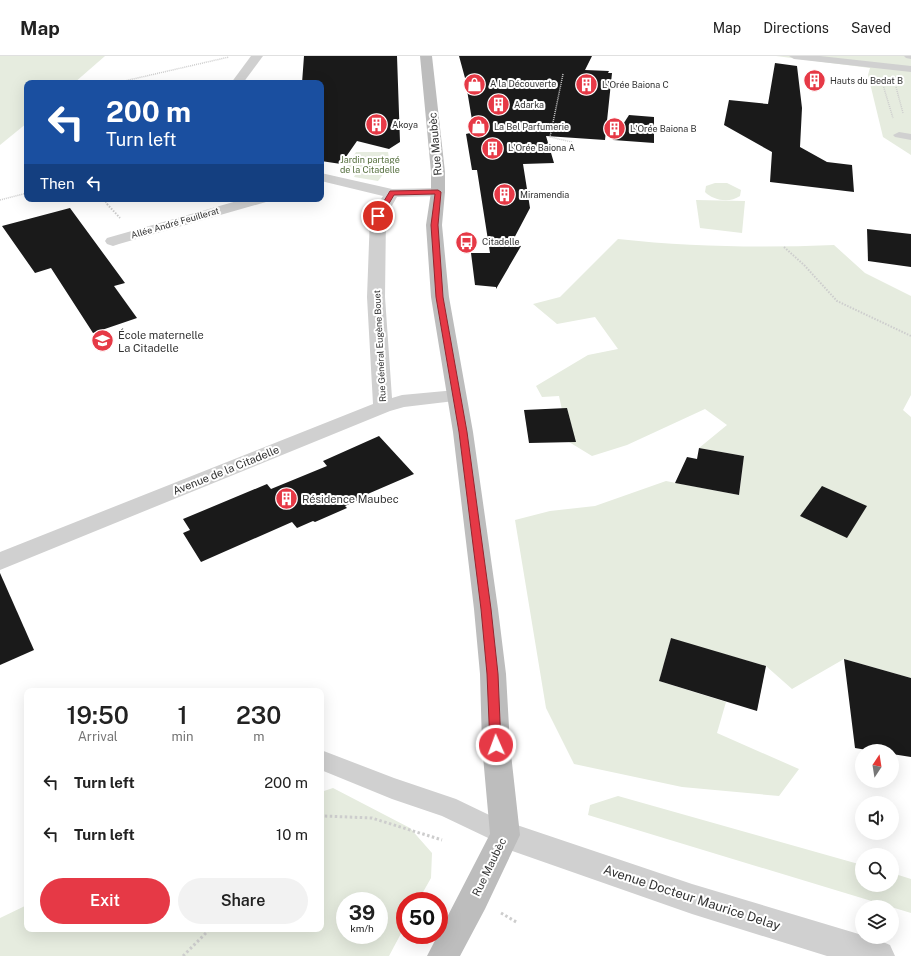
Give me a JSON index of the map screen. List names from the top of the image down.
{
  "streets": {
    "main road": ["Rue Maubèc"],
    "street": [
      "Allée André Feuillerat",
      "Rue Général Eugène Bouet",
      "Avenue de la Citadelle",
      "Avenue Docteur Maurice Delay"
    ]
  },
  "crossings": [
    ["Rue Maubèc", "Avenue de la Citadelle"],
    ["Rue Maubèc", "Avenue Docteur Maurice Delay"],
    ["Rue Général Eugène Bouet", "Avenue de la Citadelle"]
  ],
  "parks": ["Jardin partagé de la Citadelle"],
  "places": {
    "building": [
      "Hauts du Bedat B",
      "L'Orée Baiona C",
      "Adarka",
      "Akoya",
      "L'Orée Baiona B",
      "L'Orée Baiona A",
      "Miramendia",
      "Résidence Maubec"
    ],
    "shop": ["A la Découverte", "La Bel Parfumerie"],
    "bus stop": ["Citadelle"],
    "school or university": ["École maternelle La Citadelle"]
  },
  "north": "top",
  "page": {
    "header": "Map",
    "nav": ["Map", "Directions", "Saved"],
    "turn": ["200 m", "Turn left"],
    "then": "Then",
    "eta": [
      "19:50",
      "Arrival",
      "1",
      "min",
      "230",
      "m"
    ],
    "list": [
      {
        "name": "Turn left",
        "value": "200 m"
      },
      {
        "name": "Turn left",
        "value": "10 m"
      }
    ],
    "buttons": ["Exit", "Share"],
    "speed": "39 km/h",
    "limit": "50"
  }
}
